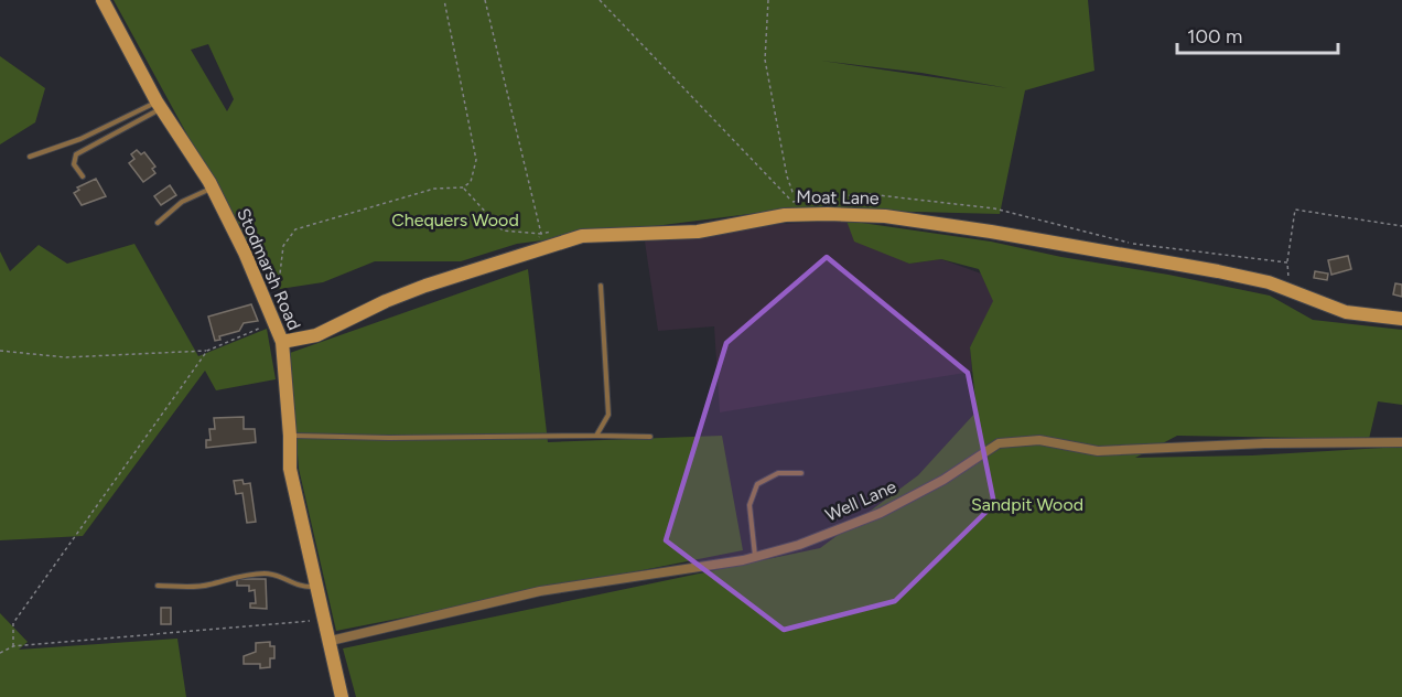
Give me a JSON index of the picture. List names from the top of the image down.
{
  "streets": {
    "street": ["Moat Lane", "Stodmarsh Road", "Well Lane"]
  },
  "crossings": [
    ["Moat Lane", "Stodmarsh Road"],
    ["Stodmarsh Road", "Well Lane"]
  ],
  "parks": ["Chequers Wood", "Sandpit Wood"],
  "scale_bar": "100 m"
}
